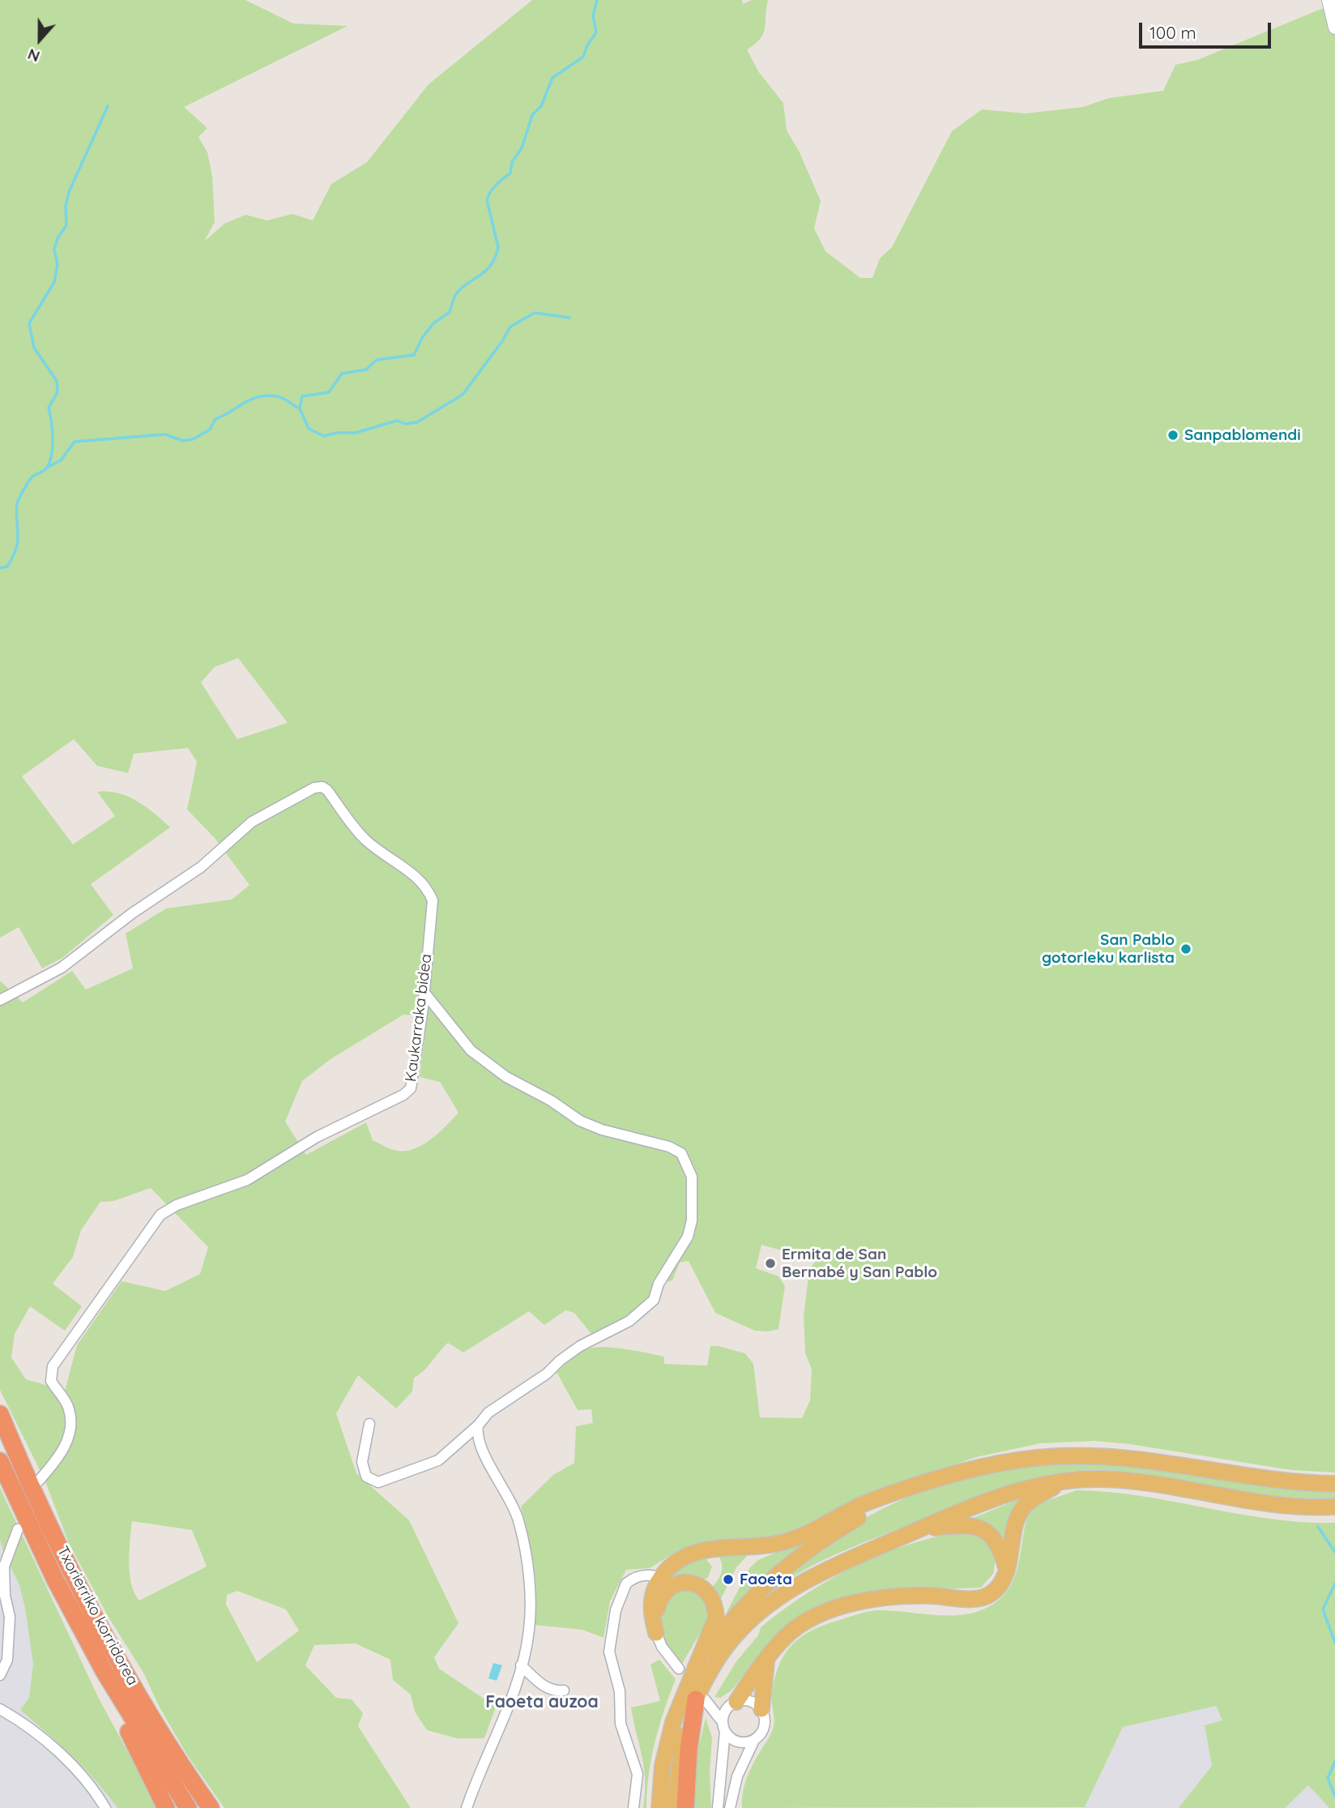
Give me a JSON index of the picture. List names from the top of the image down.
{
  "streets": {
    "highway": ["Txorierriko korridorea"],
    "street": ["Kaukarraka bidea"]
  },
  "districts": ["Faoeta auzoa"],
  "places": [
    "Sanpablomendi",
    "San Pablo gotorleku karlista",
    "Ermita de San Bernabé y San Pablo",
    "Faoeta"
  ],
  "scale_bar": "100 m",
  "north": "bottom"
}
